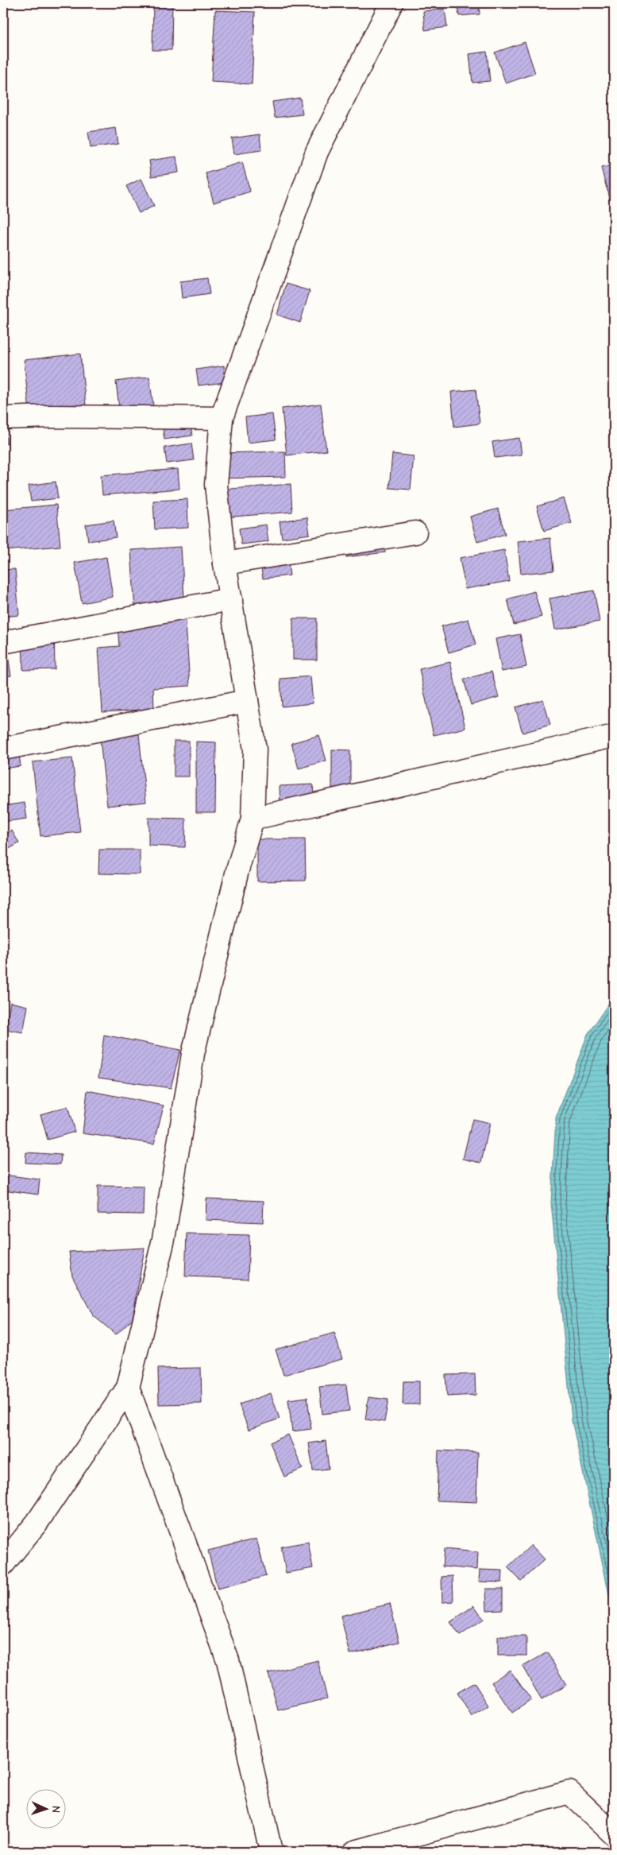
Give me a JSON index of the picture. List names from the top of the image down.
{
  "north": "right"
}
